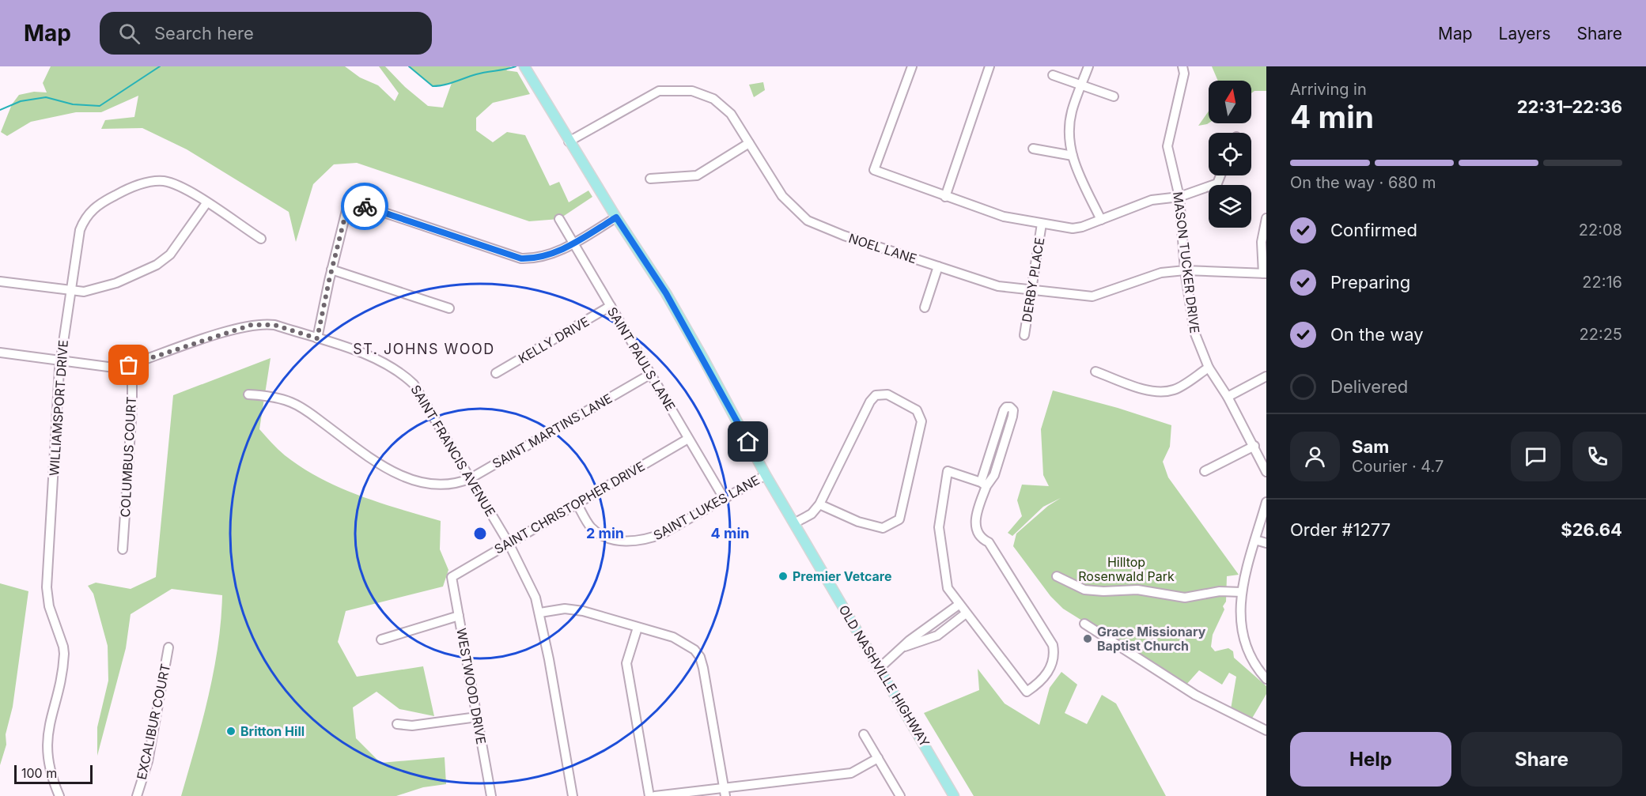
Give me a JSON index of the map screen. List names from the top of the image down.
{
  "streets": {
    "main road": ["OLD NASHVILLE HIGHWAY"],
    "street": [
      "NOEL LANE",
      "MASON TUCKER DRIVE",
      "DERBY PLACE",
      "KELLY DRIVE",
      "SAINT PAULS LANE",
      "WILLIAMSPORT DRIVE",
      "SAINT MARTINS LANE",
      "SAINT FRANCIS AVENUE",
      "COLUMBUS COURT",
      "SAINT CHRISTOPHER DRIVE",
      "SAINT LUKES LANE",
      "WESTWOOD DRIVE",
      "EXCALIBUR COURT"
    ]
  },
  "crossings": [
    ["NOEL LANE", "MASON TUCKER DRIVE"],
    ["NOEL LANE", "DERBY PLACE"],
    ["NOEL LANE", "OLD NASHVILLE HIGHWAY"],
    ["KELLY DRIVE", "SAINT PAULS LANE"],
    ["SAINT PAULS LANE", "SAINT MARTINS LANE"],
    ["SAINT PAULS LANE", "SAINT CHRISTOPHER DRIVE"],
    ["SAINT PAULS LANE", "SAINT LUKES LANE"],
    ["WILLIAMSPORT DRIVE", "SAINT FRANCIS AVENUE"],
    ["SAINT MARTINS LANE", "SAINT FRANCIS AVENUE"],
    ["SAINT FRANCIS AVENUE", "COLUMBUS COURT"],
    ["SAINT FRANCIS AVENUE", "SAINT CHRISTOPHER DRIVE"],
    ["SAINT CHRISTOPHER DRIVE", "SAINT LUKES LANE"],
    ["SAINT CHRISTOPHER DRIVE", "WESTWOOD DRIVE"],
    ["SAINT LUKES LANE", "OLD NASHVILLE HIGHWAY"]
  ],
  "districts": ["ST. JOHNS WOOD"],
  "parks": ["Hilltop Rosenwald Park"],
  "places": ["Premier Vetcare", "Grace Missionary Baptist Church", "Britton Hill"],
  "scale_bar": "100 m",
  "north": "top",
  "page": {
    "header": "Map",
    "search": "Search here",
    "nav": ["Map", "Layers", "Share"],
    "heading": ["4 min", "Arriving in", "22:31–22:36"],
    "panel": [
      "Sam",
      "Courier · 4.7",
      "Order #1277",
      "$26.64"
    ],
    "bar": "On the way · 680 m",
    "list": [
      ["Confirmed", "22:08"],
      ["Preparing", "22:16"],
      ["On the way", "22:25"],
      "Delivered"
    ],
    "buttons": ["Help", "Share"],
    "scale": "100 m"
  },
  "rings": ["2 min", "4 min"]
}
